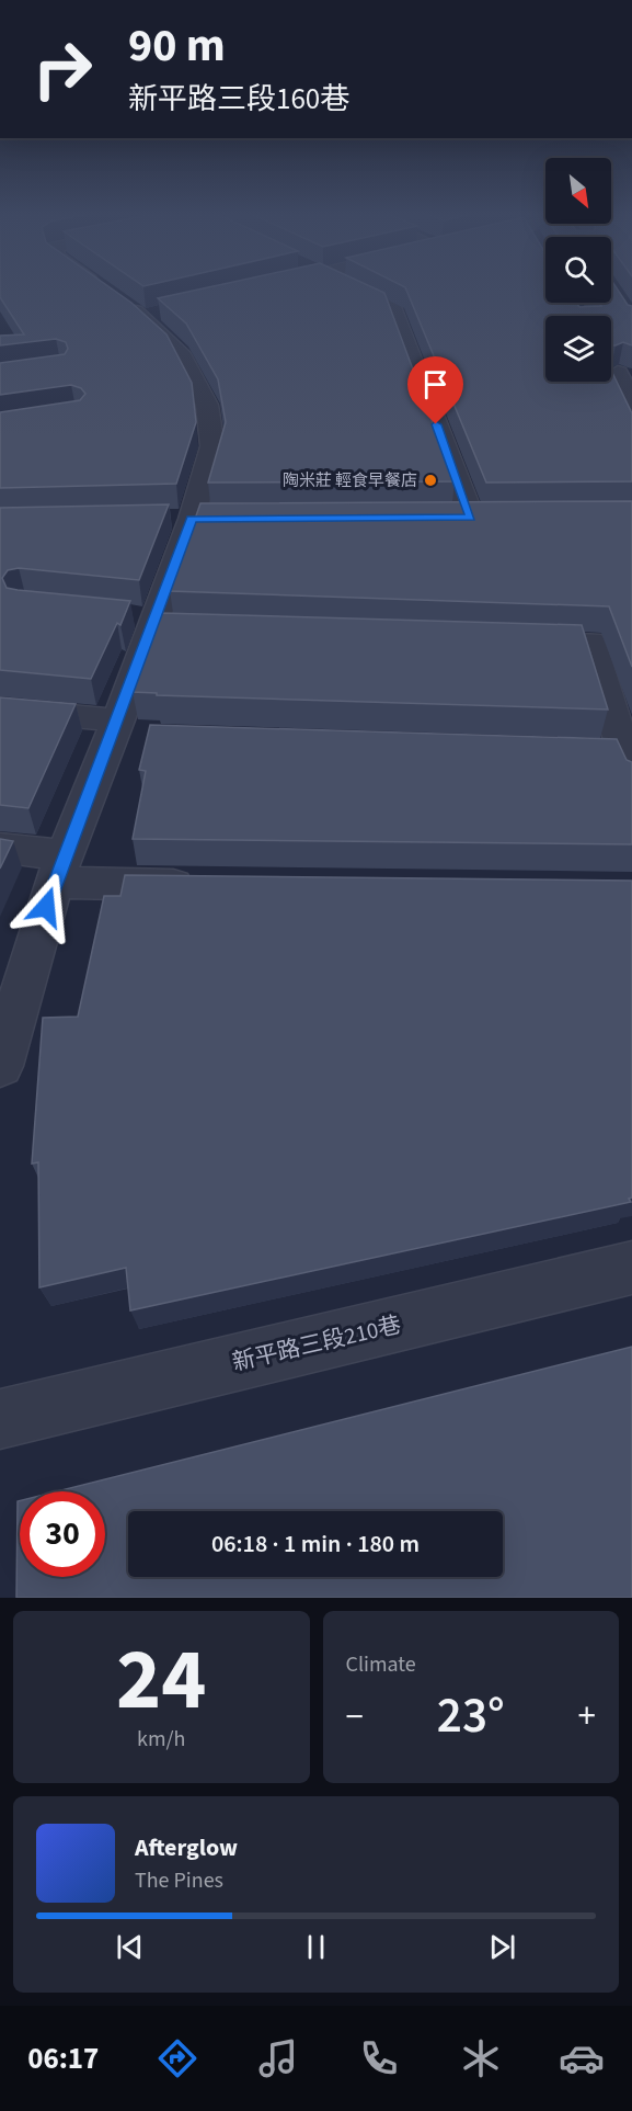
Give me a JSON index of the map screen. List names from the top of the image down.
{
  "streets": {
    "street": ["新平路三段210巷"]
  },
  "places": ["陶米莊 輕食早餐店"],
  "north": "bottom right",
  "page": {
    "turn": ["90 m", "新平路三段160巷"],
    "limit": "30",
    "trip": "06:18 · 1 min · 180 m",
    "tile": [
      ["24", "km/h"],
      "Climate"
    ],
    "heat": ["−", "23°", "+"],
    "song": ["Afterglow", "The Pines"],
    "tabs": "06:17"
  }
}
